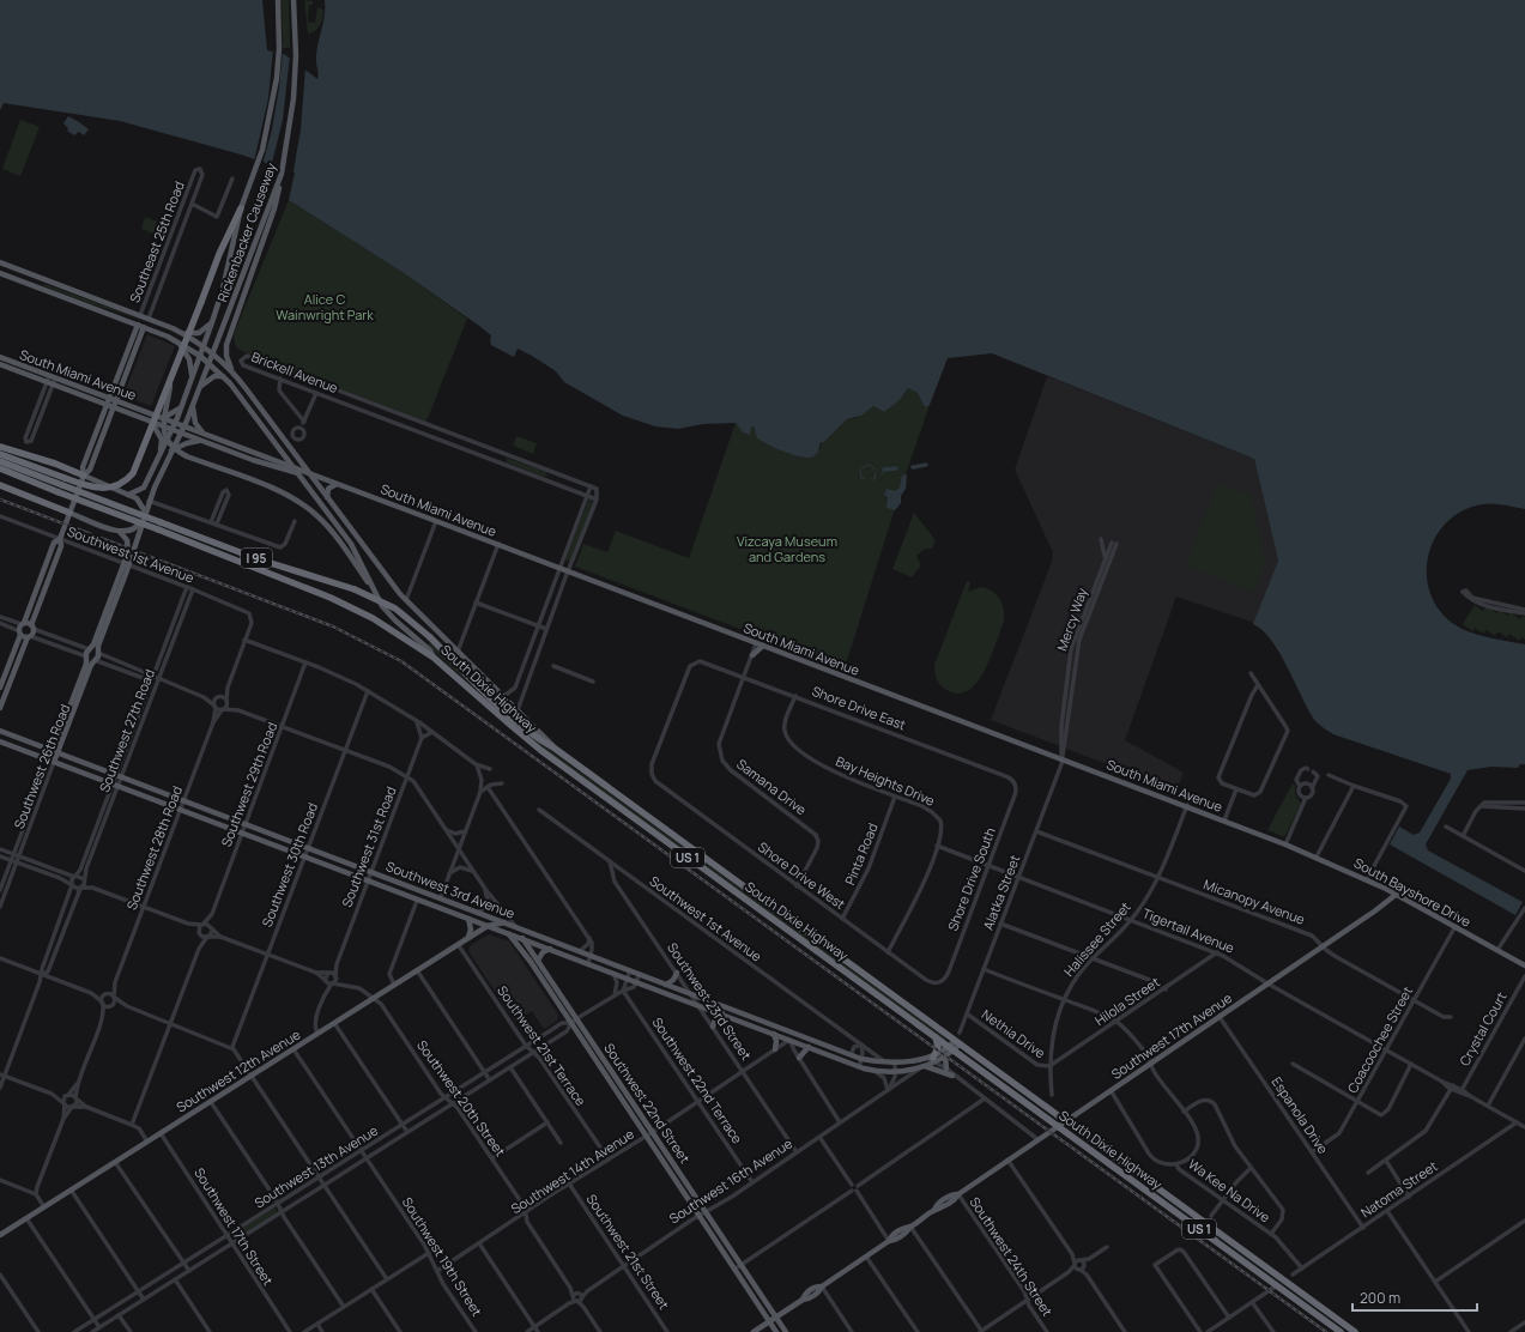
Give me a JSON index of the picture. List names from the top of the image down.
{
  "streets": {
    "highway": ["I 95", "South Dixie Highway", "US 1"],
    "main road": [
      "Rickenbacker Causeway",
      "Brickell Avenue",
      "South Miami Avenue",
      "Southwest 26th Road",
      "Southwest 3rd Avenue",
      "South Bayshore Drive",
      "Southwest 17th Avenue",
      "Southwest 12th Avenue",
      "Southwest 22nd Street",
      "Southwest 16th Avenue"
    ],
    "street": [
      "Southeast 25th Road",
      "Southwest 1st Avenue",
      "Mercy Way",
      "Shore Drive East",
      "Southwest 27th Road",
      "Bay Heights Drive",
      "Southwest 29th Road",
      "Samana Drive",
      "Southwest 31st Road",
      "Southwest 28th Road",
      "Pinta Road",
      "Southwest 30th Road",
      "Shore Drive West",
      "Shore Drive South",
      "Alatka Street",
      "Micanopy Avenue",
      "Tigertail Avenue",
      "Halissee Street",
      "Southwest 23rd Street",
      "Hilola Street",
      "Crystal Court",
      "Nethia Drive",
      "Coacoochee Street",
      "Southwest 21st Terrace",
      "Southwest 22nd Terrace",
      "Southwest 20th Street",
      "Espanola Drive",
      "Southwest 13th Avenue",
      "Southwest 14th Avenue",
      "Natoma Street",
      "Wa Kee Na Drive",
      "Southwest 17th Street",
      "Southwest 21st Street",
      "Southwest 19th Street",
      "Southwest 24th Street"
    ]
  },
  "crossings": [
    ["Rickenbacker Causeway", "Brickell Avenue"],
    ["Rickenbacker Causeway", "South Miami Avenue"],
    ["Southeast 25th Road", "Brickell Avenue"],
    ["Brickell Avenue", "South Miami Avenue"],
    ["Brickell Avenue", "South Dixie Highway"],
    ["South Miami Avenue", "Mercy Way"],
    ["South Miami Avenue", "South Dixie Highway"],
    ["South Miami Avenue", "Samana Drive"],
    ["South Miami Avenue", "Alatka Street"],
    ["South Miami Avenue", "South Bayshore Drive"],
    ["South Miami Avenue", "Halissee Street"],
    ["Southwest 1st Avenue", "Southwest 27th Road"],
    ["Southwest 1st Avenue", "Southwest 3rd Avenue"],
    ["Southwest 1st Avenue", "Southwest 23rd Street"],
    ["I 95", "South Dixie Highway"],
    ["Mercy Way", "Alatka Street"],
    ["South Dixie Highway", "Southwest 17th Avenue"],
    ["South Dixie Highway", "Southwest 16th Avenue"],
    ["Shore Drive East", "Bay Heights Drive"],
    ["Shore Drive East", "Samana Drive"],
    ["Shore Drive East", "Shore Drive West"],
    ["Shore Drive East", "Shore Drive South"],
    ["Southwest 27th Road", "Southwest 3rd Avenue"],
    ["Southwest 26th Road", "Southwest 3rd Avenue"],
    ["Bay Heights Drive", "Pinta Road"],
    ["Bay Heights Drive", "Shore Drive West"],
    ["Bay Heights Drive", "Tigertail Avenue"],
    ["Southwest 29th Road", "Southwest 3rd Avenue"],
    ["Samana Drive", "Shore Drive West"],
    ["Southwest 31st Road", "Southwest 3rd Avenue"],
    ["Southwest 31st Road", "Southwest 22nd Street"],
    ["Southwest 28th Road", "Southwest 3rd Avenue"],
    ["Pinta Road", "Shore Drive West"],
    ["Southwest 30th Road", "Southwest 3rd Avenue"],
    ["Shore Drive West", "Shore Drive South"],
    ["Shore Drive South", "Tigertail Avenue"],
    ["Southwest 3rd Avenue", "Southwest 23rd Street"],
    ["Southwest 3rd Avenue", "Southwest 12th Avenue"],
    ["Southwest 3rd Avenue", "Southwest 22nd Street"],
    ["Southwest 3rd Avenue", "Southwest 13th Avenue"],
    ["Southwest 3rd Avenue", "Southwest 14th Avenue"],
    ["Southwest 3rd Avenue", "Southwest 16th Avenue"],
    ["Alatka Street", "Micanopy Avenue"],
    ["Alatka Street", "Tigertail Avenue"],
    ["Alatka Street", "Nethia Drive"],
    ["South Bayshore Drive", "Southwest 17th Avenue"],
    ["South Bayshore Drive", "Coacoochee Street"],
    ["Micanopy Avenue", "Halissee Street"],
    ["Micanopy Avenue", "Southwest 17th Avenue"],
    ["Micanopy Avenue", "Coacoochee Street"],
    ["Tigertail Avenue", "Halissee Street"],
    ["Tigertail Avenue", "Hilola Street"],
    ["Tigertail Avenue", "Crystal Court"],
    ["Tigertail Avenue", "Southwest 17th Avenue"],
    ["Tigertail Avenue", "Coacoochee Street"],
    ["Tigertail Avenue", "Natoma Street"],
    ["Halissee Street", "Hilola Street"],
    ["Halissee Street", "Nethia Drive"],
    ["Southwest 23rd Street", "Southwest 14th Avenue"],
    ["Southwest 23rd Street", "Southwest 16th Avenue"],
    ["Hilola Street", "Nethia Drive"],
    ["Southwest 17th Avenue", "Southwest 22nd Street"],
    ["Southwest 17th Avenue", "Espanola Drive"],
    ["Southwest 17th Avenue", "Wa Kee Na Drive"],
    ["Southwest 17th Avenue", "Southwest 24th Street"],
    ["Coacoochee Street", "Espanola Drive"],
    ["Southwest 21st Terrace", "Southwest 12th Avenue"],
    ["Southwest 21st Terrace", "Southwest 13th Avenue"],
    ["Southwest 21st Terrace", "Southwest 14th Avenue"],
    ["Southwest 12th Avenue", "Southwest 20th Street"],
    ["Southwest 12th Avenue", "Southwest 17th Street"],
    ["Southwest 12th Avenue", "Southwest 19th Street"],
    ["Southwest 22nd Terrace", "Southwest 13th Avenue"],
    ["Southwest 22nd Terrace", "Southwest 14th Avenue"],
    ["Southwest 22nd Terrace", "Southwest 16th Avenue"],
    ["Southwest 20th Street", "Southwest 13th Avenue"],
    ["Southwest 20th Street", "Southwest 14th Avenue"],
    ["Southwest 20th Street", "Southwest 16th Avenue"],
    ["Southwest 22nd Street", "Southwest 13th Avenue"],
    ["Southwest 22nd Street", "Southwest 14th Avenue"],
    ["Southwest 22nd Street", "Southwest 16th Avenue"],
    ["Espanola Drive", "Natoma Street"],
    ["Southwest 13th Avenue", "Southwest 17th Street"],
    ["Southwest 13th Avenue", "Southwest 19th Street"],
    ["Southwest 14th Avenue", "Southwest 21st Street"],
    ["Southwest 14th Avenue", "Southwest 19th Street"],
    ["Southwest 16th Avenue", "Southwest 21st Street"],
    ["Natoma Street", "Wa Kee Na Drive"]
  ],
  "parks": ["Alice C Wainwright Park", "Vizcaya Museum and Gardens"],
  "scale_bar": "200 m"
}
